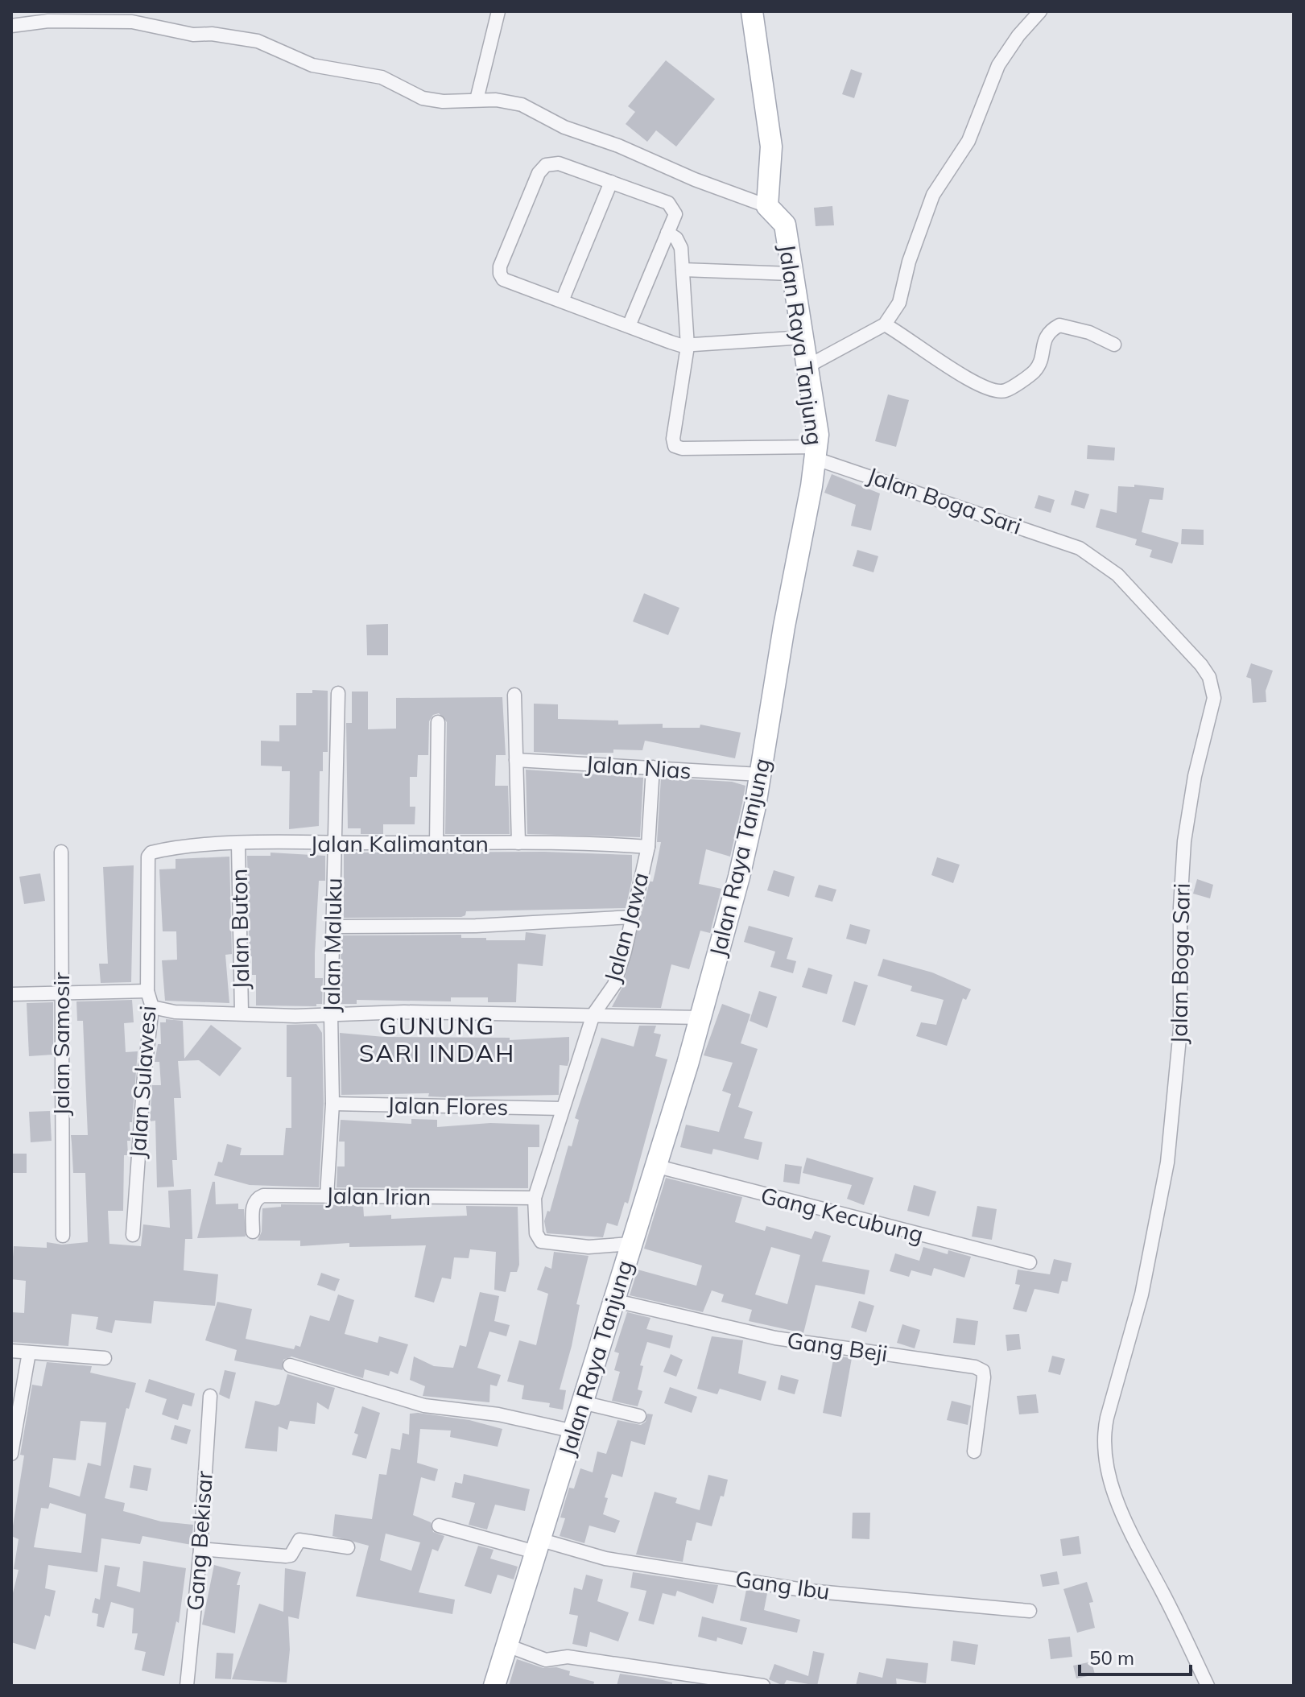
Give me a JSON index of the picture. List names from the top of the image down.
{
  "streets": {
    "main road": ["Jalan Raya Tanjung"],
    "street": [
      "Jalan Boga Sari",
      "Jalan Nias",
      "Jalan Kalimantan",
      "Jalan Jawa",
      "Jalan Buton",
      "Jalan Maluku",
      "Jalan Samosir",
      "Jalan Sulawesi",
      "Jalan Flores",
      "Jalan Irian",
      "Gang Kecubung",
      "Gang Beji",
      "Gang Bekisar",
      "Gang Ibu"
    ]
  },
  "crossings": [
    ["Jalan Raya Tanjung", "Jalan Boga Sari"],
    ["Jalan Raya Tanjung", "Jalan Nias"],
    ["Jalan Raya Tanjung", "Jalan Jawa"],
    ["Jalan Raya Tanjung", "Gang Kecubung"],
    ["Jalan Raya Tanjung", "Gang Beji"],
    ["Jalan Raya Tanjung", "Gang Ibu"],
    ["Jalan Nias", "Jalan Jawa"],
    ["Jalan Kalimantan", "Jalan Jawa"],
    ["Jalan Kalimantan", "Jalan Buton"],
    ["Jalan Kalimantan", "Jalan Maluku"],
    ["Jalan Kalimantan", "Jalan Sulawesi"],
    ["Jalan Jawa", "Jalan Flores"],
    ["Jalan Jawa", "Jalan Irian"],
    ["Jalan Maluku", "Jalan Flores"],
    ["Jalan Maluku", "Jalan Irian"]
  ],
  "districts": ["GUNUNG SARI INDAH"],
  "scale_bar": "50 m"
}
